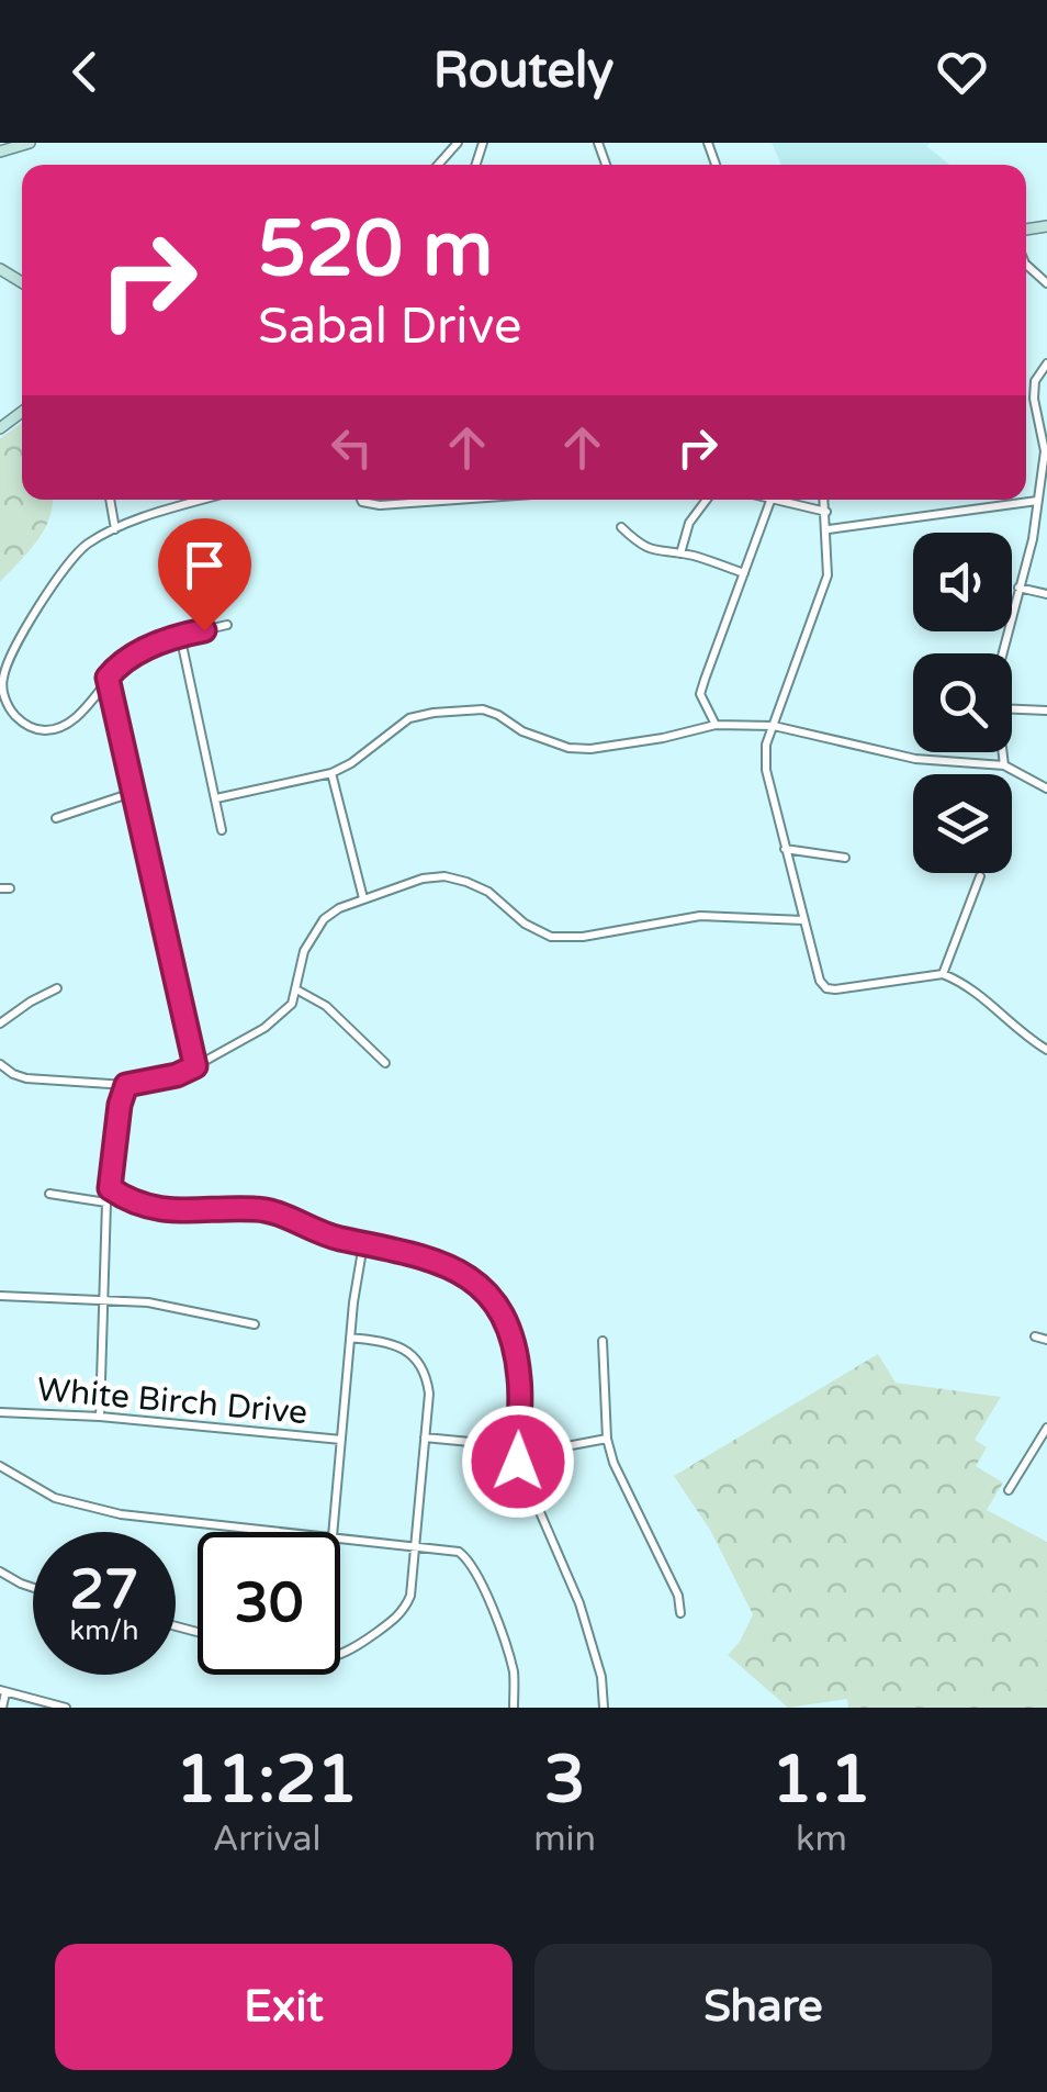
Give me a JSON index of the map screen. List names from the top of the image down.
{
  "streets": {
    "street": ["White Birch Drive"]
  },
  "page": {
    "header": "Routely",
    "turn": ["520 m", "Sabal Drive"],
    "speed": "27 km/h",
    "limit": "30",
    "eta": [
      "11:21",
      "Arrival",
      "3",
      "min",
      "1.1",
      "km"
    ],
    "buttons": ["Exit", "Share"]
  }
}
